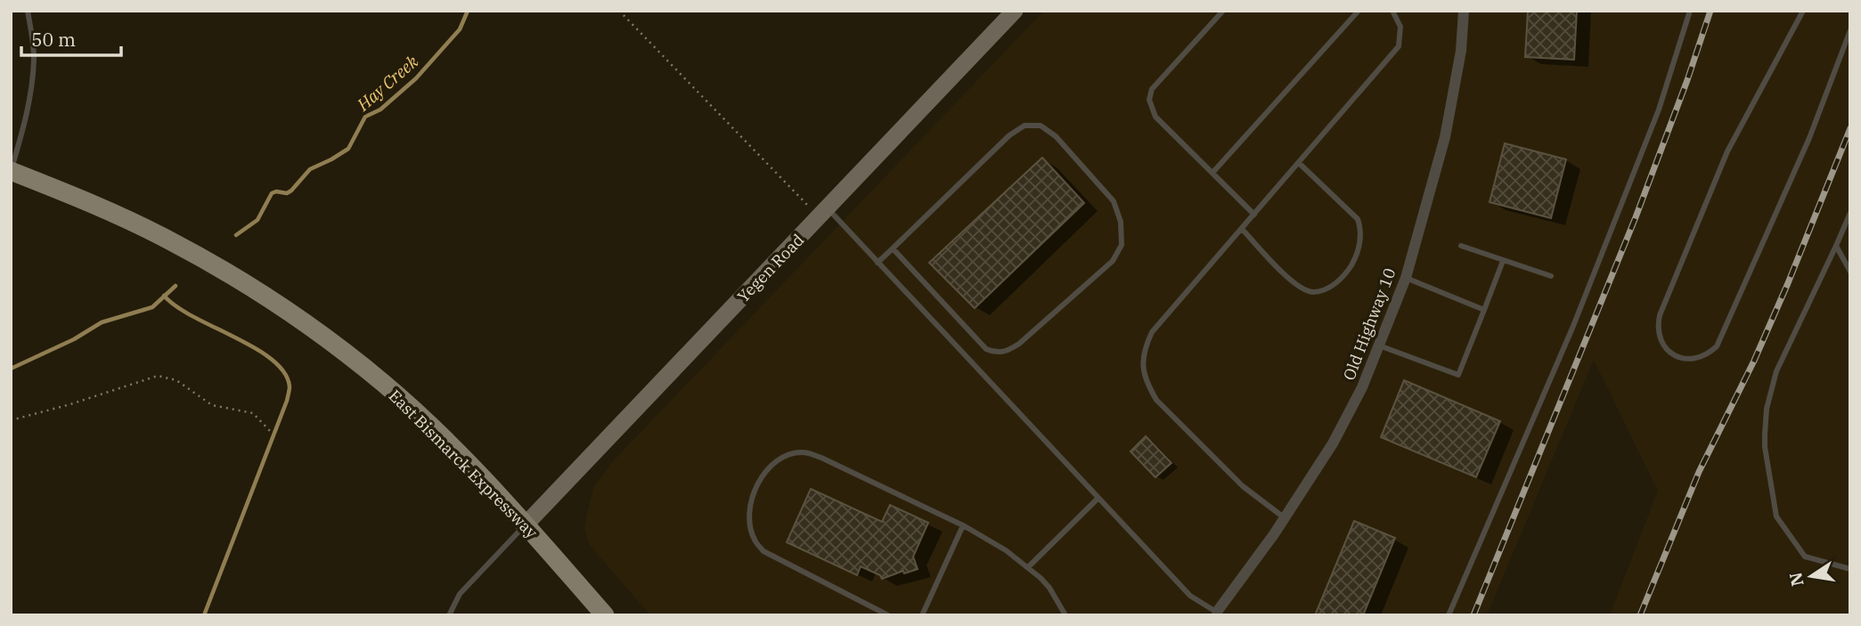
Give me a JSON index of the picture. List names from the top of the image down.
{
  "streets": {
    "main road": ["East Bismarck Expressway"],
    "street": ["Yegen Road", "Old Highway 10"]
  },
  "crossings": [
    ["Yegen Road", "East Bismarck Expressway"]
  ],
  "water": ["Hay Creek"],
  "scale_bar": "50 m",
  "north": "left"
}
